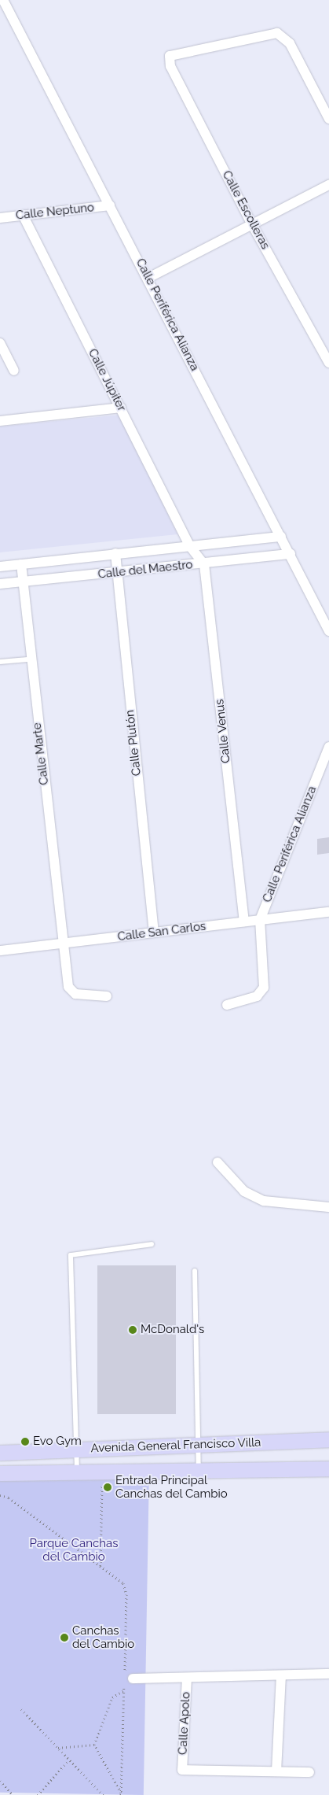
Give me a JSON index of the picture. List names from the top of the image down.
{
  "streets": {
    "main road": ["Avenida General Francisco Villa"],
    "street": [
      "Calle Escolleras",
      "Calle Neptuno",
      "Calle Periférica Alianza",
      "Calle Júpiter",
      "Calle del Maestro",
      "Calle Venus",
      "Calle Plutón",
      "Calle Marte",
      "Calle San Carlos",
      "Calle Apolo"
    ]
  },
  "crossings": [
    ["Calle Neptuno", "Calle Periférica Alianza"],
    ["Calle Neptuno", "Calle Júpiter"],
    ["Calle Periférica Alianza", "Calle del Maestro"],
    ["Calle Periférica Alianza", "Calle San Carlos"],
    ["Calle Júpiter", "Calle del Maestro"],
    ["Calle del Maestro", "Calle Venus"],
    ["Calle del Maestro", "Calle Plutón"],
    ["Calle del Maestro", "Calle Marte"],
    ["Calle Venus", "Calle San Carlos"],
    ["Calle Plutón", "Calle San Carlos"],
    ["Calle Marte", "Calle San Carlos"]
  ],
  "parks": ["Parque Canchas del Cambio"],
  "places": [
    "McDonald's",
    "Evo Gym",
    "Entrada Principal Canchas del Cambio",
    "Canchas del Cambio"
  ]
}
